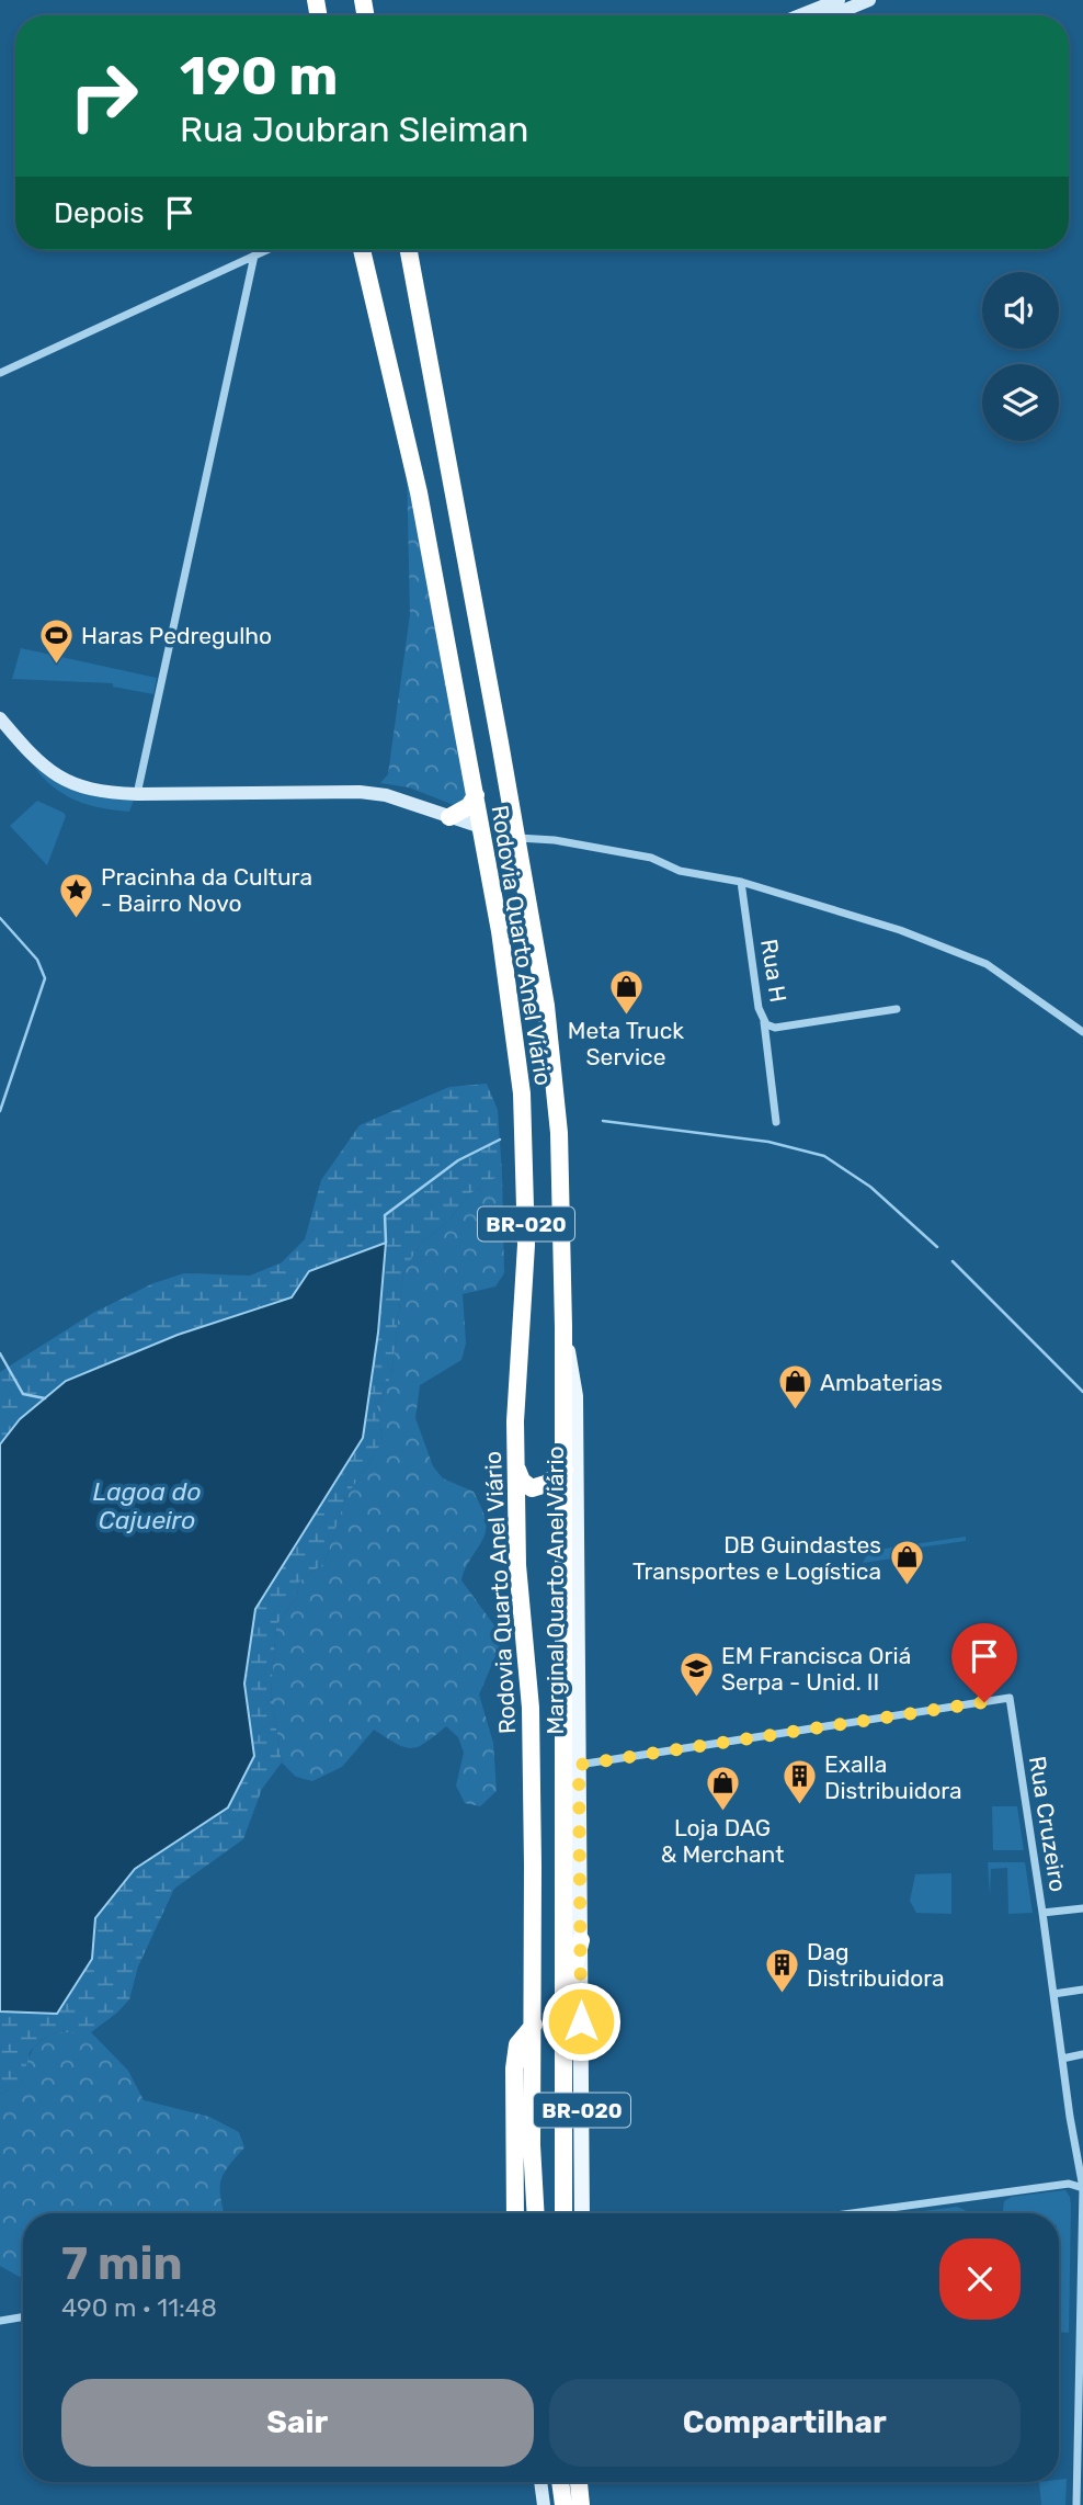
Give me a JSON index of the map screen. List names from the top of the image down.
{
  "streets": {
    "highway": ["Rodovia Quarto Anel Viário", "BR-020"],
    "main road": ["Marginal Quarto Anel Viário"],
    "street": ["Rua H", "Rua Cruzeiro"]
  },
  "crossings": [
    ["Rodovia Quarto Anel Viário", "Marginal Quarto Anel Viário"],
    ["Marginal Quarto Anel Viário", "Rua Cruzeiro"]
  ],
  "water": ["Lagoa do Cajueiro"],
  "places": {
    "sports": ["Haras Pedregulho"],
    "place": ["Pracinha da Cultura - Bairro Novo"],
    "shop": [
      "Meta Truck Service",
      "Ambaterias",
      "DB Guindastes Transportes e Logística",
      "Loja DAG & Merchant"
    ],
    "school or university": ["EM Francisca Oriá Serpa - Unid. II"],
    "building": ["Exalla Distribuidora", "Dag Distribuidora"]
  },
  "page": {
    "turn": ["190 m", "Rua Joubran Sleiman"],
    "then": "Depois",
    "heading": ["7 min", "490 m · 11:48"],
    "buttons": ["Sair", "Compartilhar"]
  }
}
